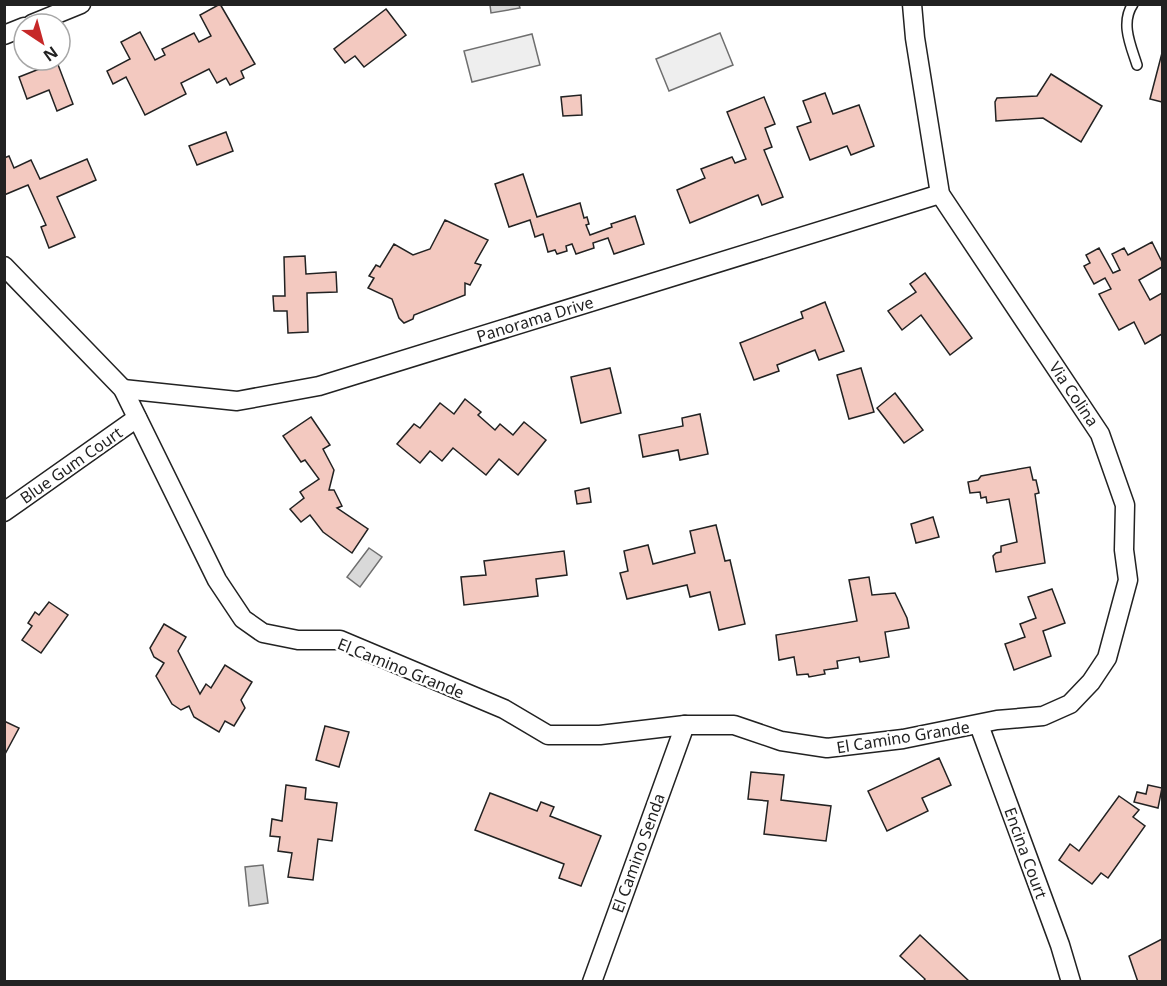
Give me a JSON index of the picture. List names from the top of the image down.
{
  "streets": {
    "street": [
      "Panorama Drive",
      "Via Colina",
      "Blue Gum Court",
      "El Camino Grande",
      "El Camino Senda",
      "Encina Court"
    ]
  },
  "crossings": [
    ["Panorama Drive", "Via Colina"],
    ["Panorama Drive", "El Camino Grande"],
    ["Via Colina", "El Camino Grande"],
    ["Via Colina", "Encina Court"],
    ["Blue Gum Court", "El Camino Grande"],
    ["El Camino Grande", "El Camino Senda"],
    ["El Camino Grande", "Encina Court"]
  ],
  "north": "bottom right"
}
